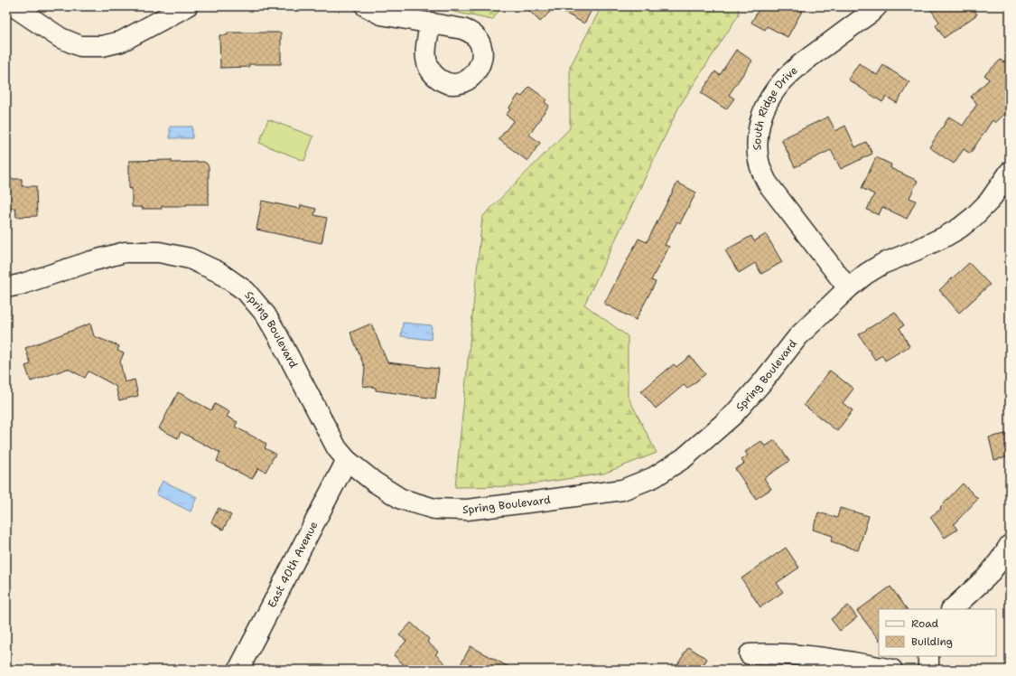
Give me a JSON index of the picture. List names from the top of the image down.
{
  "streets": {
    "street": ["South Ridge Drive", "Spring Boulevard", "East 40th Avenue"]
  },
  "crossings": [
    ["South Ridge Drive", "Spring Boulevard"],
    ["Spring Boulevard", "East 40th Avenue"]
  ],
  "legend": ["Road", "Building"]
}
